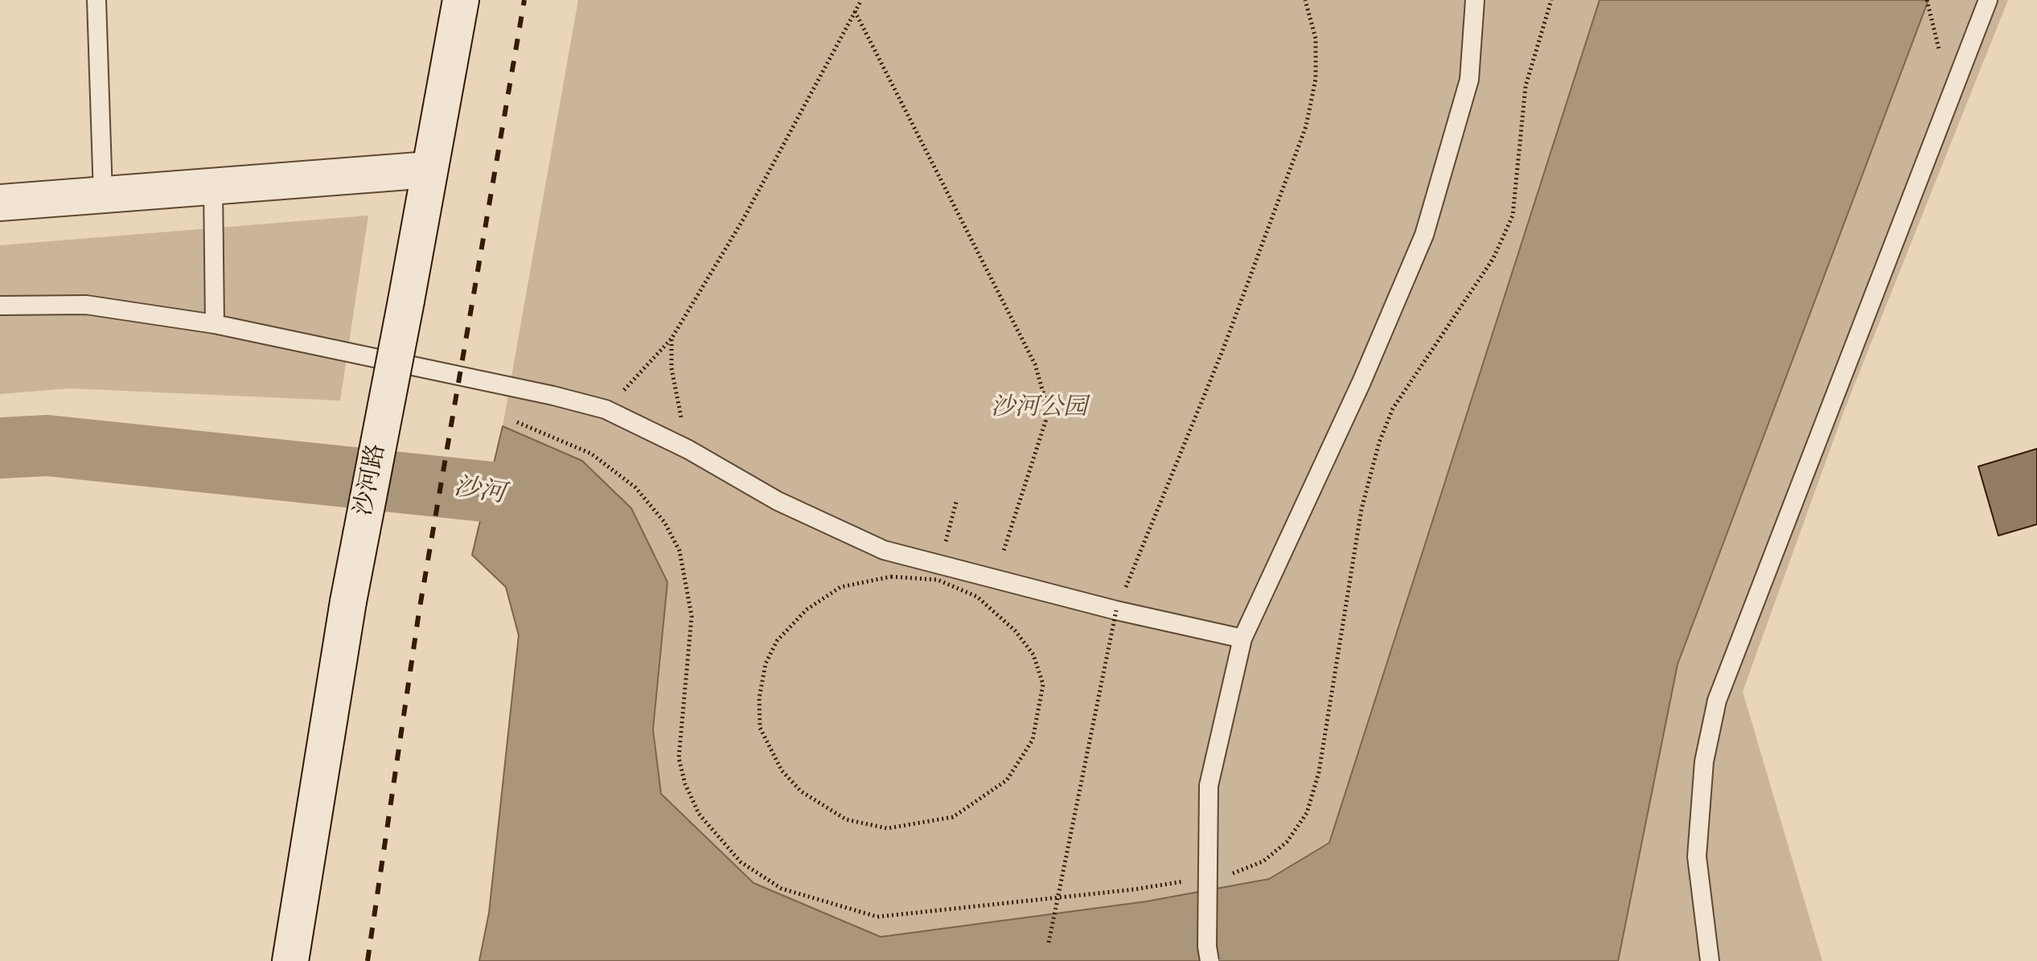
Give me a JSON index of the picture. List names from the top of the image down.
{
  "streets": {
    "main road": ["沙河路"]
  },
  "water": ["沙河"],
  "parks": ["沙河公园"]
}
